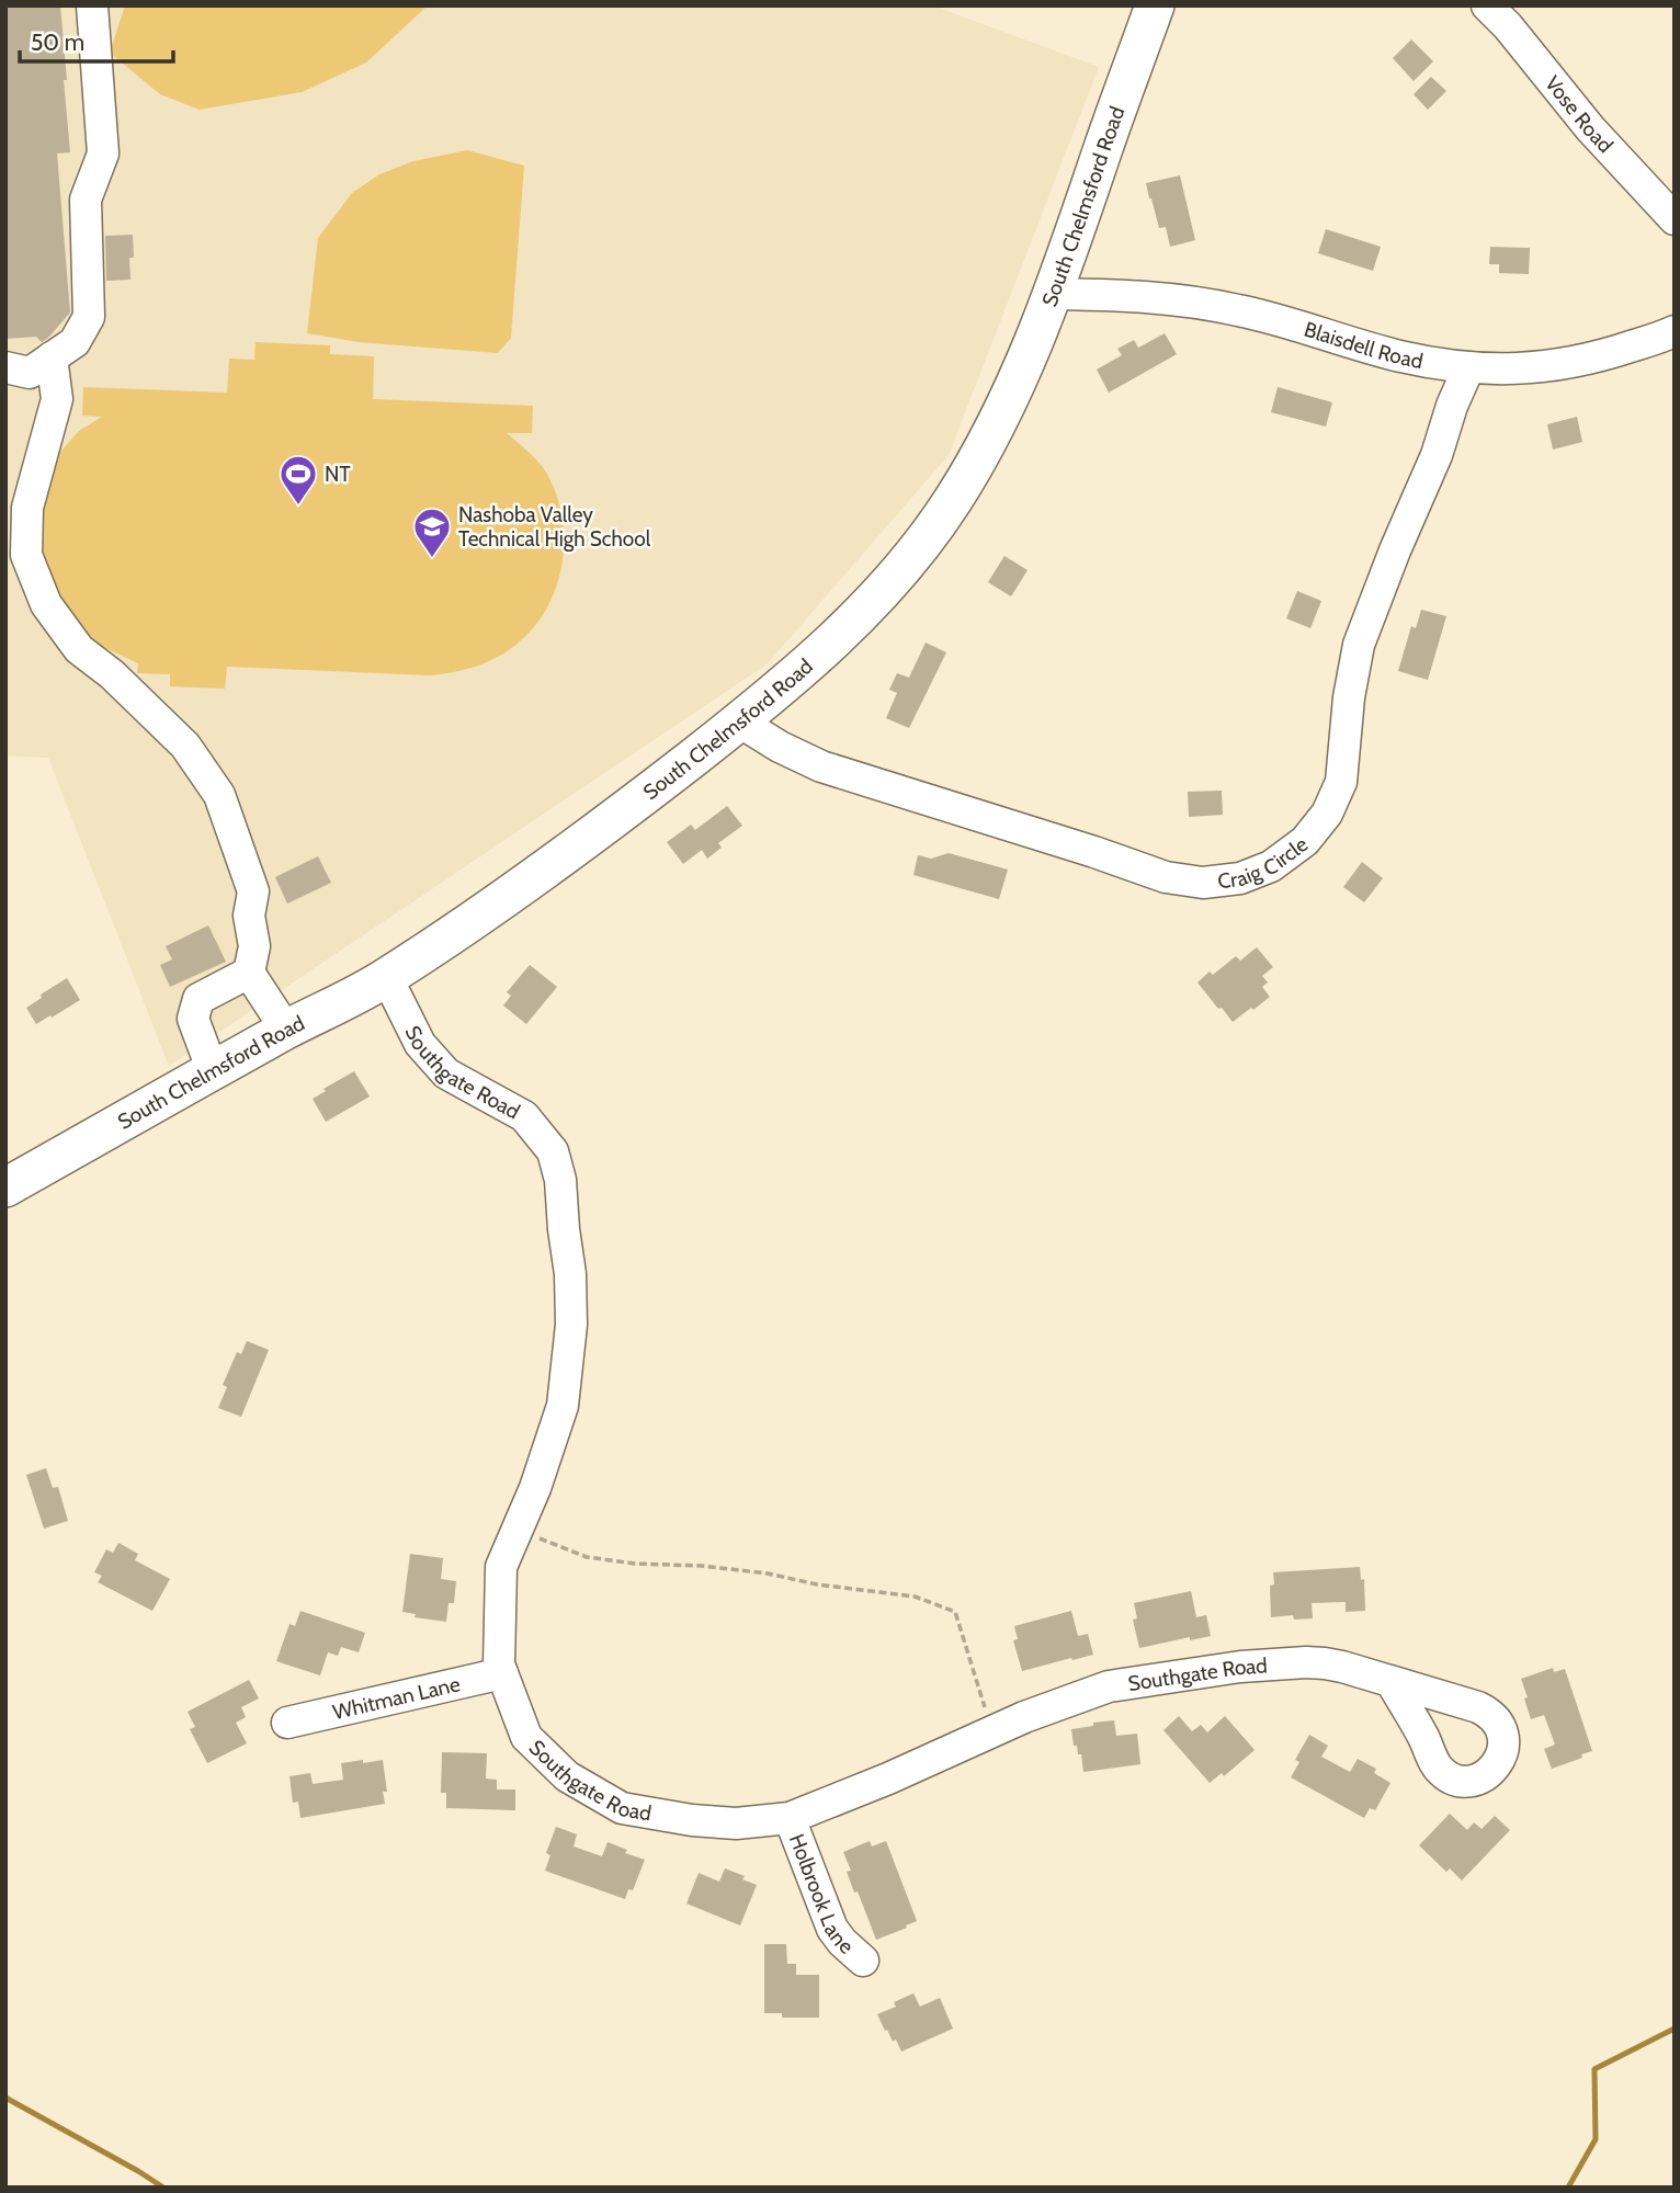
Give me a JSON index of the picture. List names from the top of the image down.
{
  "streets": {
    "main road": ["South Chelmsford Road"],
    "street": [
      "Vose Road",
      "Blaisdell Road",
      "Craig Circle",
      "Southgate Road",
      "Whitman Lane",
      "Holbrook Lane"
    ]
  },
  "crossings": [
    ["South Chelmsford Road", "Blaisdell Road"],
    ["South Chelmsford Road", "Craig Circle"],
    ["South Chelmsford Road", "Southgate Road"],
    ["Blaisdell Road", "Craig Circle"],
    ["Southgate Road", "Whitman Lane"],
    ["Southgate Road", "Holbrook Lane"]
  ],
  "places": {
    "sports": ["NT"],
    "school or university": ["Nashoba Valley Technical High School"]
  },
  "scale_bar": "50 m"
}
